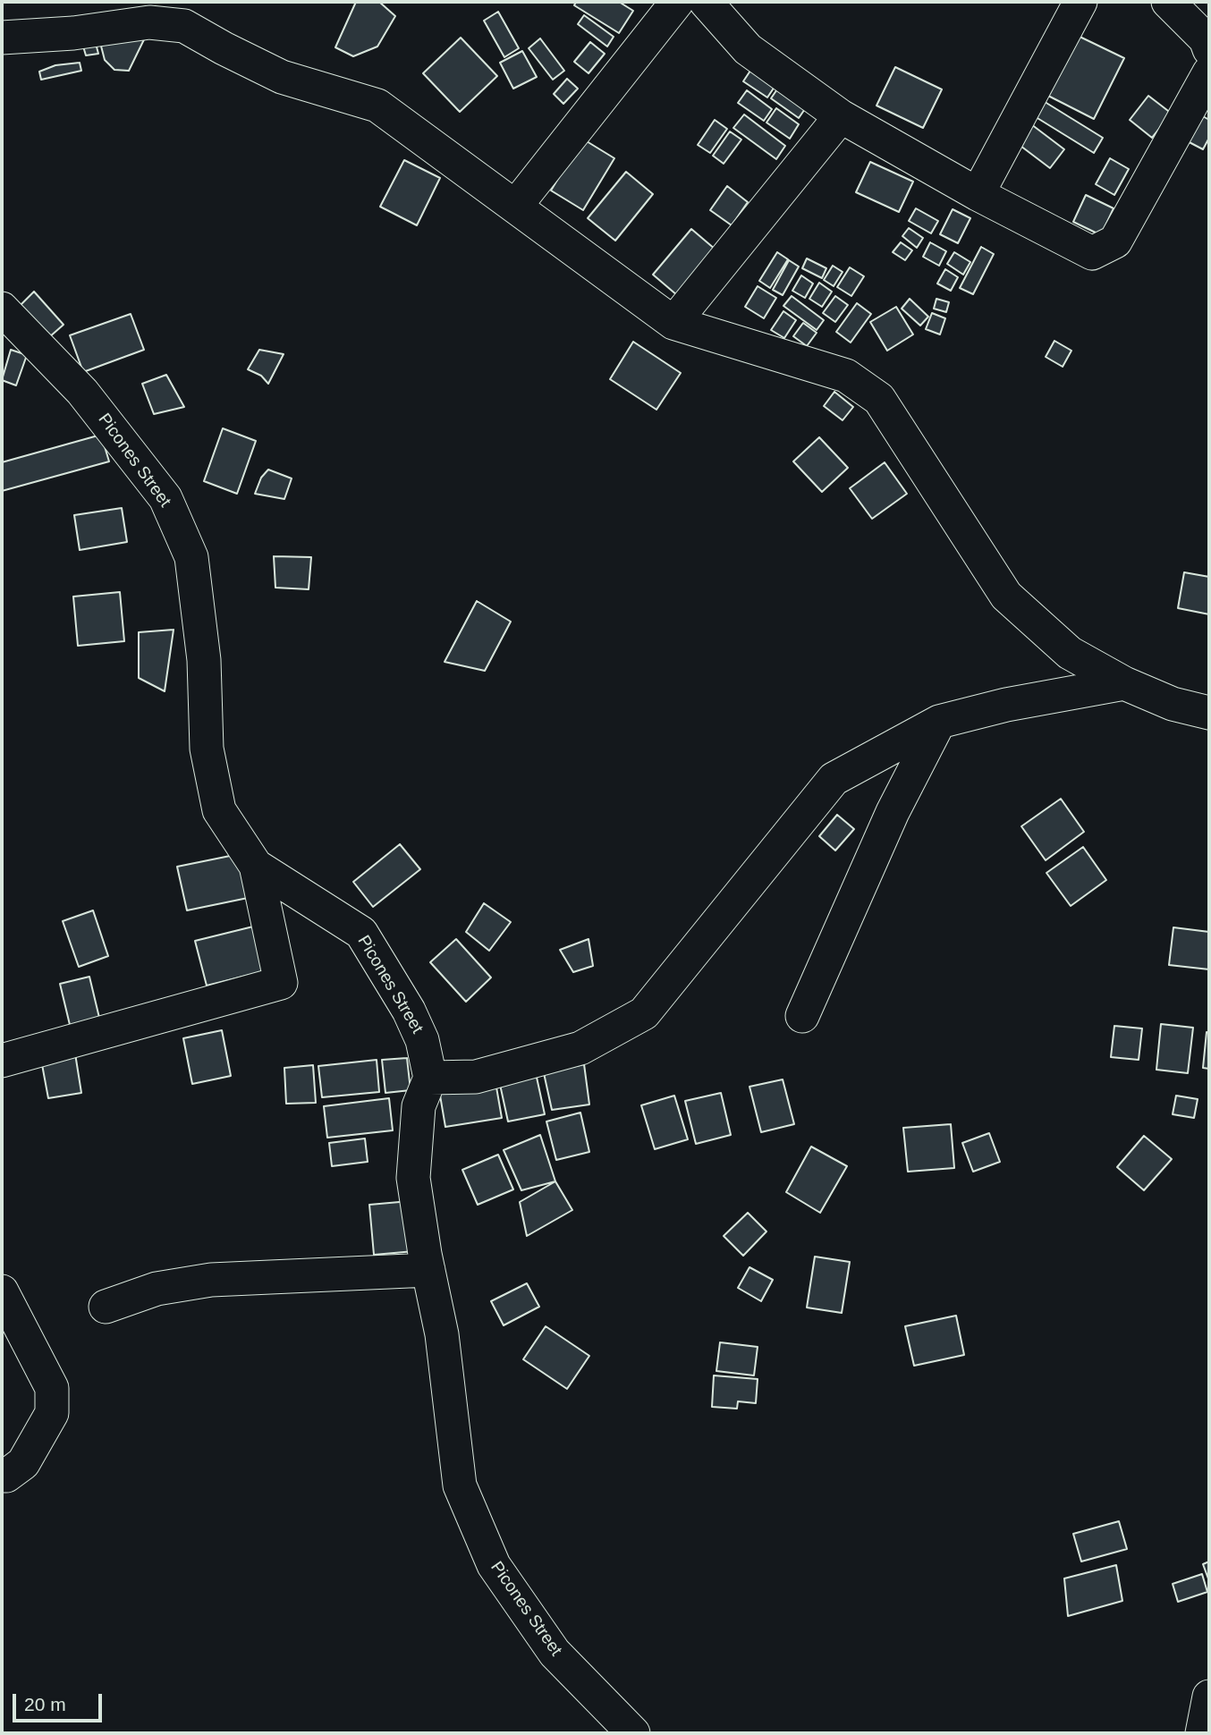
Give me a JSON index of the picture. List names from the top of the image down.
{
  "streets": {
    "street": ["Picones Street"]
  },
  "scale_bar": "20 m"
}
